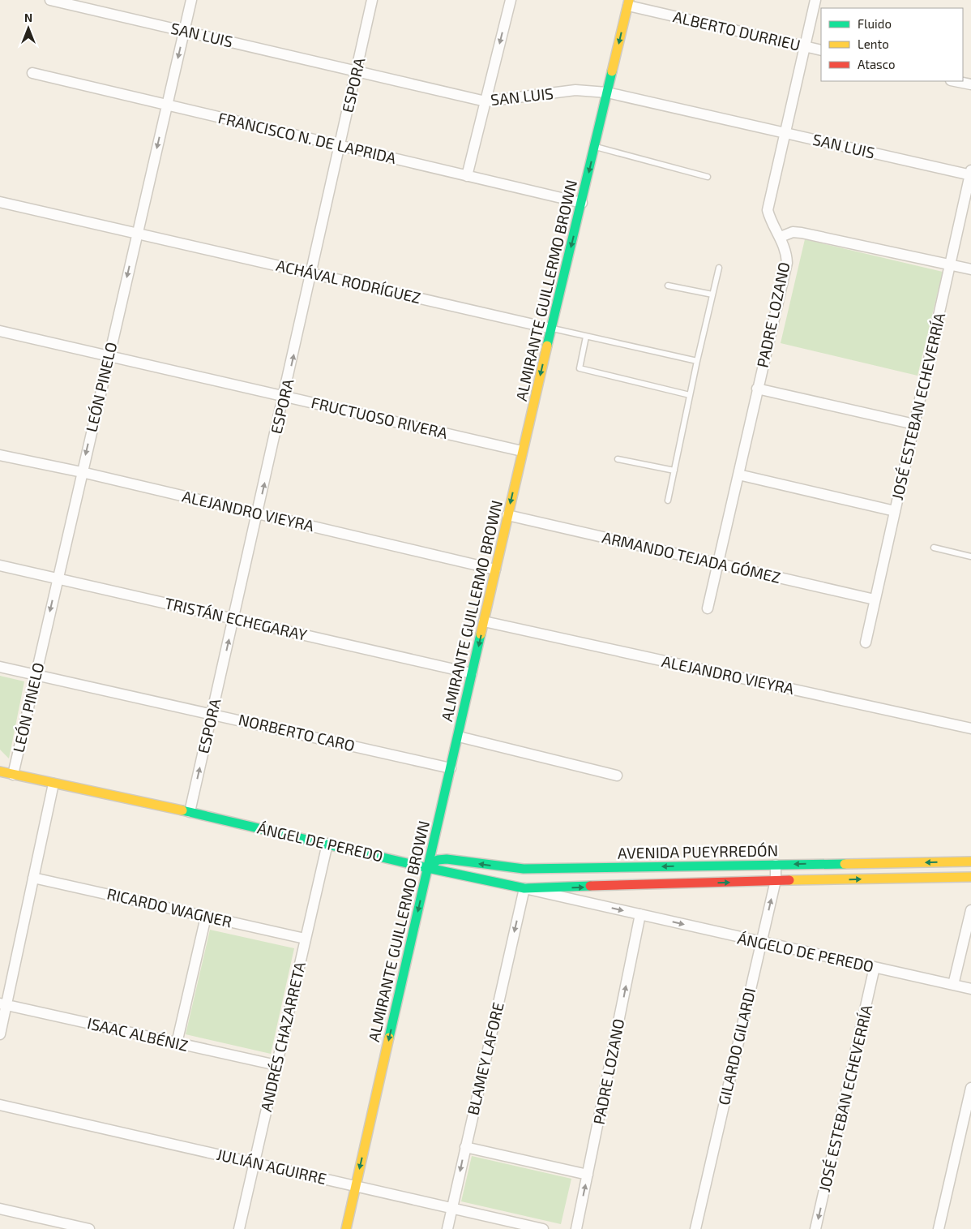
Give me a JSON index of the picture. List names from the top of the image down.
{
  "streets": {
    "main road": ["ALMIRANTE GUILLERMO BROWN", "ÁNGEL DE PEREDO", "AVENIDA PUEYRREDÓN"],
    "street": [
      "ALBERTO DURRIEU",
      "SAN LUIS",
      "ESPORA",
      "FRANCISCO N. DE LAPRIDA",
      "ACHÁVAL RODRÍGUEZ",
      "PADRE LOZANO",
      "LEÓN PINELO",
      "JOSÉ ESTEBAN ECHEVERRÍA",
      "FRUCTUOSO RIVERA",
      "ALEJANDRO VIEYRA",
      "ARMANDO TEJADA GÓMEZ",
      "TRISTÁN ECHEGARAY",
      "NORBERTO CARO",
      "RICARDO WAGNER",
      "ÁNGELO DE PEREDO",
      "ISAAC ALBÉNIZ",
      "ANDRÉS CHAZARRETA",
      "GILARDO GILARDI",
      "BLAMEY LAFORE",
      "JULIÁN AGUIRRE"
    ]
  },
  "crossings": [
    ["ALBERTO DURRIEU", "ALMIRANTE GUILLERMO BROWN"],
    ["ALBERTO DURRIEU", "PADRE LOZANO"],
    ["SAN LUIS", "ESPORA"],
    ["SAN LUIS", "ALMIRANTE GUILLERMO BROWN"],
    ["SAN LUIS", "PADRE LOZANO"],
    ["SAN LUIS", "LEÓN PINELO"],
    ["SAN LUIS", "JOSÉ ESTEBAN ECHEVERRÍA"],
    ["ESPORA", "FRANCISCO N. DE LAPRIDA"],
    ["ESPORA", "ACHÁVAL RODRÍGUEZ"],
    ["ESPORA", "FRUCTUOSO RIVERA"],
    ["ESPORA", "ALEJANDRO VIEYRA"],
    ["ESPORA", "TRISTÁN ECHEGARAY"],
    ["ESPORA", "NORBERTO CARO"],
    ["ESPORA", "ÁNGEL DE PEREDO"],
    ["FRANCISCO N. DE LAPRIDA", "ALMIRANTE GUILLERMO BROWN"],
    ["FRANCISCO N. DE LAPRIDA", "LEÓN PINELO"],
    ["ACHÁVAL RODRÍGUEZ", "ALMIRANTE GUILLERMO BROWN"],
    ["ACHÁVAL RODRÍGUEZ", "LEÓN PINELO"],
    ["ALMIRANTE GUILLERMO BROWN", "FRUCTUOSO RIVERA"],
    ["ALMIRANTE GUILLERMO BROWN", "ALEJANDRO VIEYRA"],
    ["ALMIRANTE GUILLERMO BROWN", "ARMANDO TEJADA GÓMEZ"],
    ["ALMIRANTE GUILLERMO BROWN", "TRISTÁN ECHEGARAY"],
    ["ALMIRANTE GUILLERMO BROWN", "NORBERTO CARO"],
    ["ALMIRANTE GUILLERMO BROWN", "ÁNGEL DE PEREDO"],
    ["ALMIRANTE GUILLERMO BROWN", "AVENIDA PUEYRREDÓN"],
    ["ALMIRANTE GUILLERMO BROWN", "JULIÁN AGUIRRE"],
    ["PADRE LOZANO", "ARMANDO TEJADA GÓMEZ"],
    ["PADRE LOZANO", "ÁNGEL DE PEREDO"],
    ["PADRE LOZANO", "ÁNGELO DE PEREDO"],
    ["LEÓN PINELO", "FRUCTUOSO RIVERA"],
    ["LEÓN PINELO", "ALEJANDRO VIEYRA"],
    ["LEÓN PINELO", "TRISTÁN ECHEGARAY"],
    ["LEÓN PINELO", "NORBERTO CARO"],
    ["LEÓN PINELO", "ÁNGEL DE PEREDO"],
    ["JOSÉ ESTEBAN ECHEVERRÍA", "ARMANDO TEJADA GÓMEZ"],
    ["JOSÉ ESTEBAN ECHEVERRÍA", "ÁNGELO DE PEREDO"],
    ["ÁNGEL DE PEREDO", "AVENIDA PUEYRREDÓN"],
    ["ÁNGEL DE PEREDO", "ÁNGELO DE PEREDO"],
    ["ÁNGEL DE PEREDO", "ANDRÉS CHAZARRETA"],
    ["ÁNGEL DE PEREDO", "BLAMEY LAFORE"],
    ["AVENIDA PUEYRREDÓN", "GILARDO GILARDI"],
    ["AVENIDA PUEYRREDÓN", "BLAMEY LAFORE"],
    ["RICARDO WAGNER", "ANDRÉS CHAZARRETA"],
    ["ÁNGELO DE PEREDO", "GILARDO GILARDI"],
    ["ISAAC ALBÉNIZ", "ANDRÉS CHAZARRETA"],
    ["ANDRÉS CHAZARRETA", "JULIÁN AGUIRRE"],
    ["BLAMEY LAFORE", "JULIÁN AGUIRRE"]
  ],
  "one_way": [
    "ESPORA",
    "ALMIRANTE GUILLERMO BROWN",
    "LEÓN PINELO",
    "JOSÉ ESTEBAN ECHEVERRÍA",
    "ÁNGELO DE PEREDO",
    "BLAMEY LAFORE"
  ],
  "legend": ["Fluido", "Lento", "Atasco"],
  "north": "top"
}
